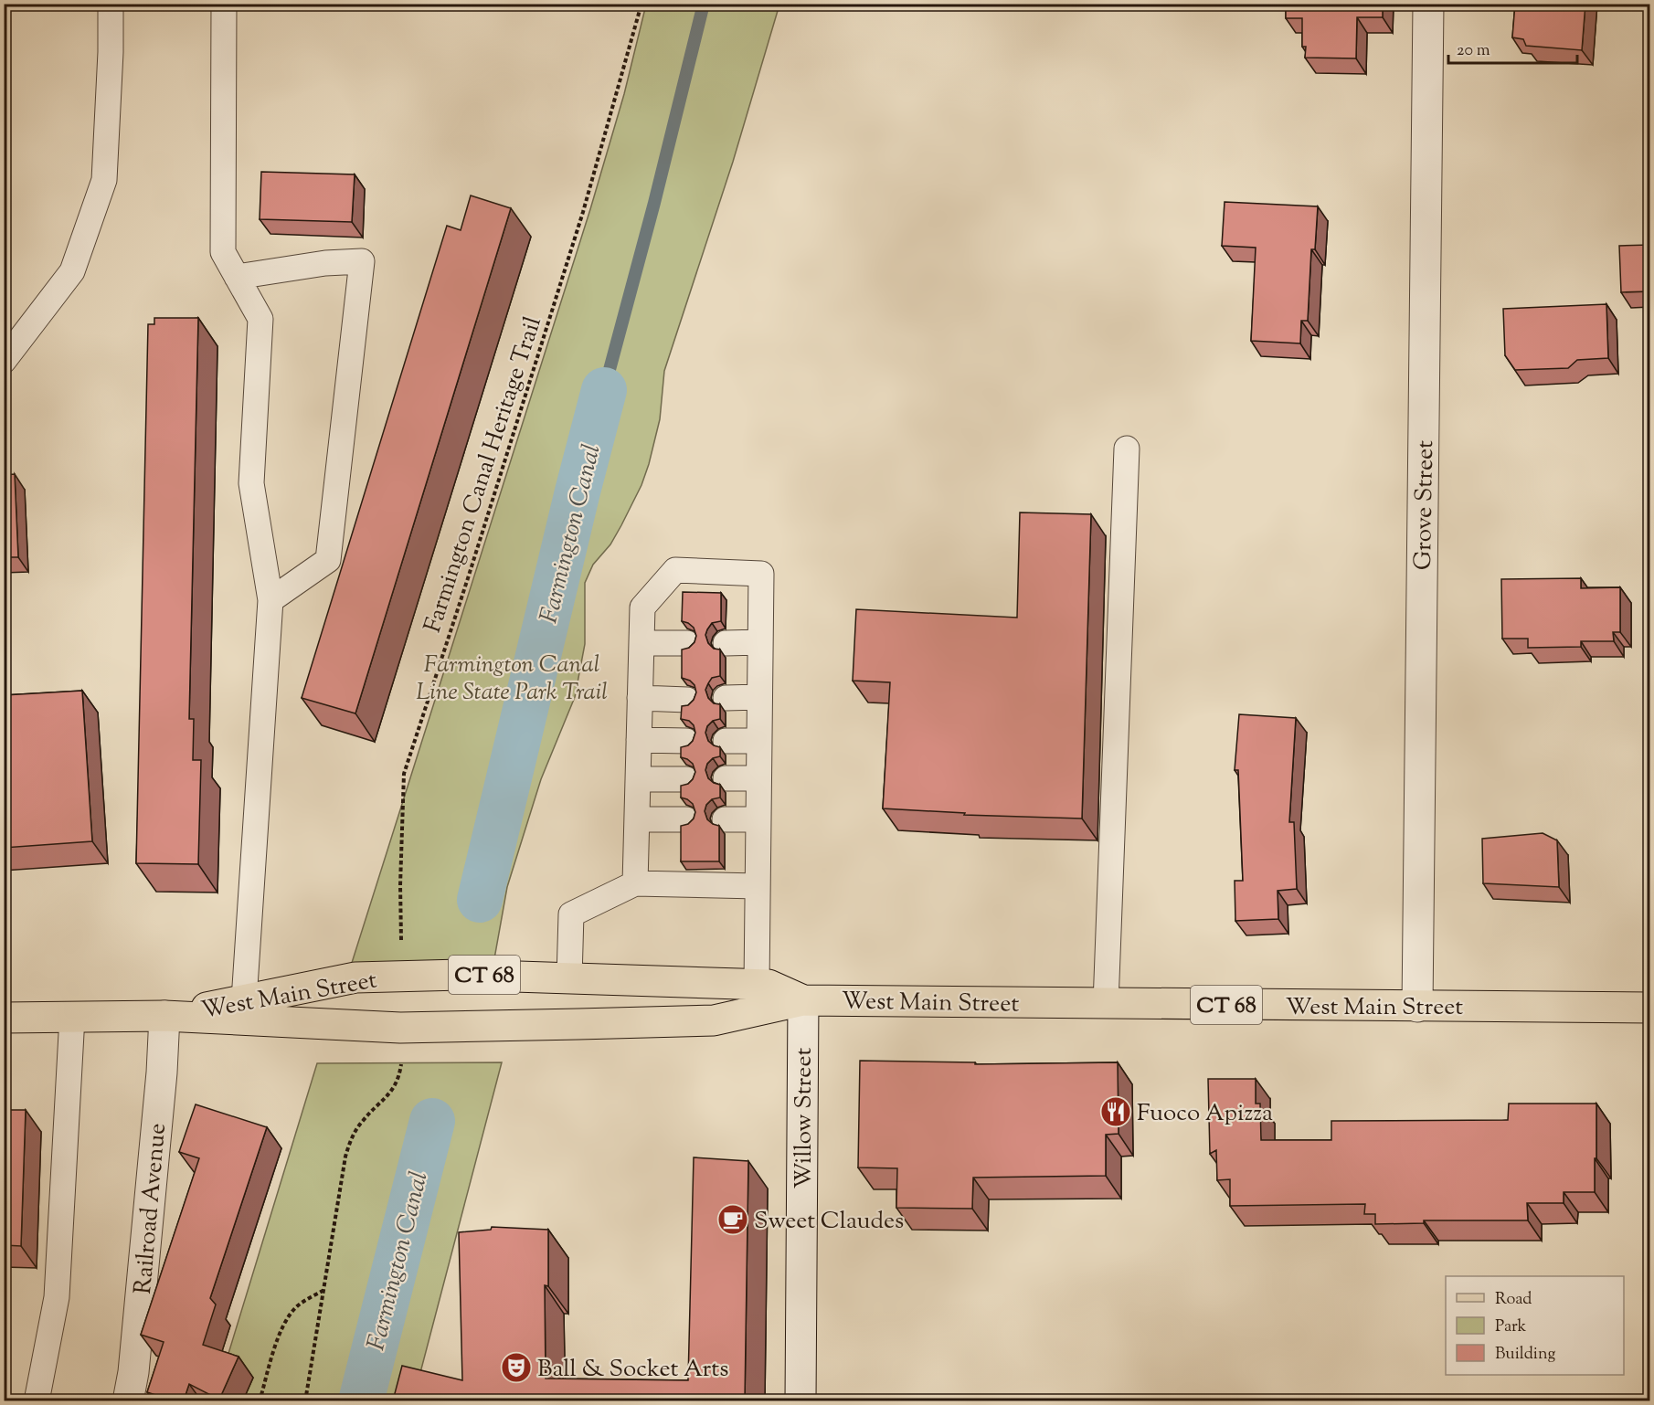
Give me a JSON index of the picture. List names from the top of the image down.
{
  "streets": {
    "main road": ["CT 68", "West Main Street"],
    "street": ["Grove Street", "Willow Street", "Railroad Avenue"],
    "path": ["Farmington Canal Heritage Trail"]
  },
  "crossings": [
    ["Farmington Canal Heritage Trail", "West Main Street"],
    ["Grove Street", "West Main Street"],
    ["West Main Street", "Willow Street"],
    ["West Main Street", "Railroad Avenue"]
  ],
  "water": ["Farmington Canal"],
  "parks": ["Farmington Canal Line State Park Trail"],
  "places": {
    "restaurant": ["Fuoco Apizza"],
    "cafe": ["Sweet Claudes"],
    "theatre": ["Ball & Socket Arts"]
  },
  "legend": ["Road", "Park", "Building"],
  "scale_bar": "20 m"
}
